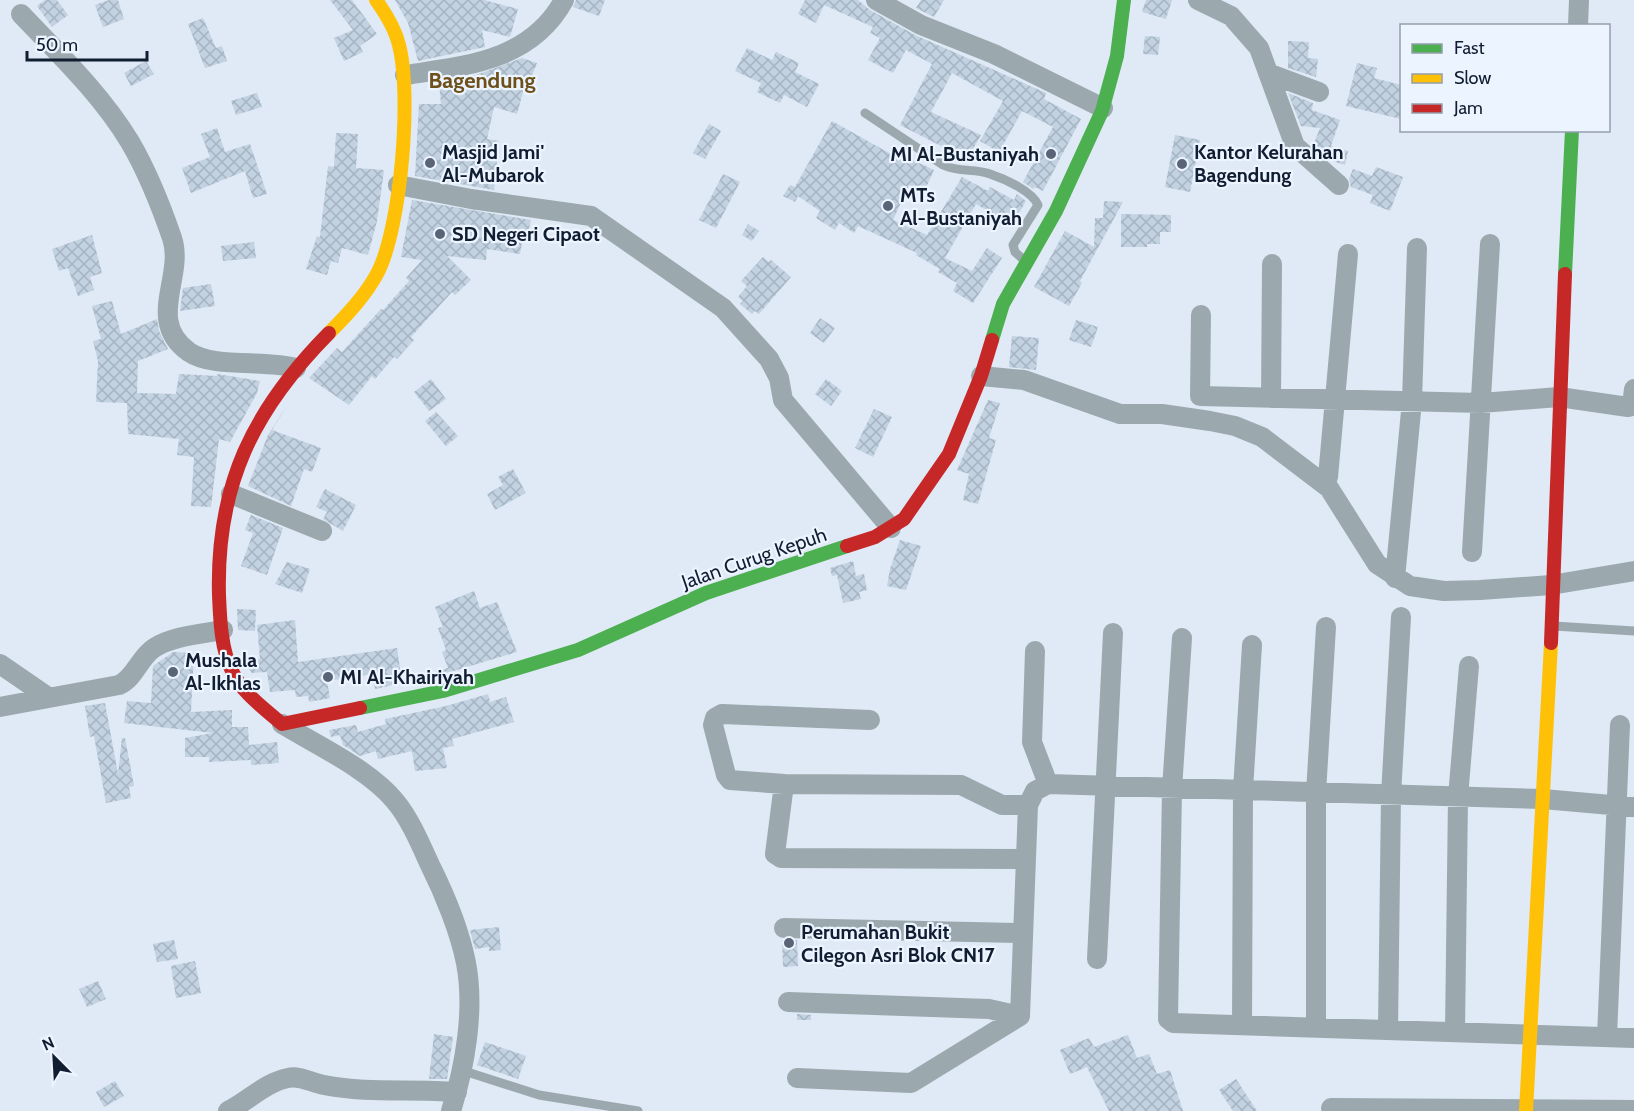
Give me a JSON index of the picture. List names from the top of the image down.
{
  "streets": {
    "street": ["Jalan Curug Kepuh"]
  },
  "districts": ["Bagendung"],
  "places": [
    "MI Al-Bustaniyah",
    "Masjid Jami' Al-Mubarok",
    "Kantor Kelurahan Bagendung",
    "MTs Al-Bustaniyah",
    "SD Negeri Cipaot",
    "Mushala Al-Ikhlas",
    "MI Al-Khairiyah",
    "Perumahan Bukit Cilegon Asri Blok CN17"
  ],
  "legend": ["Fast", "Slow", "Jam"],
  "scale_bar": "50 m",
  "north": "top left"
}
